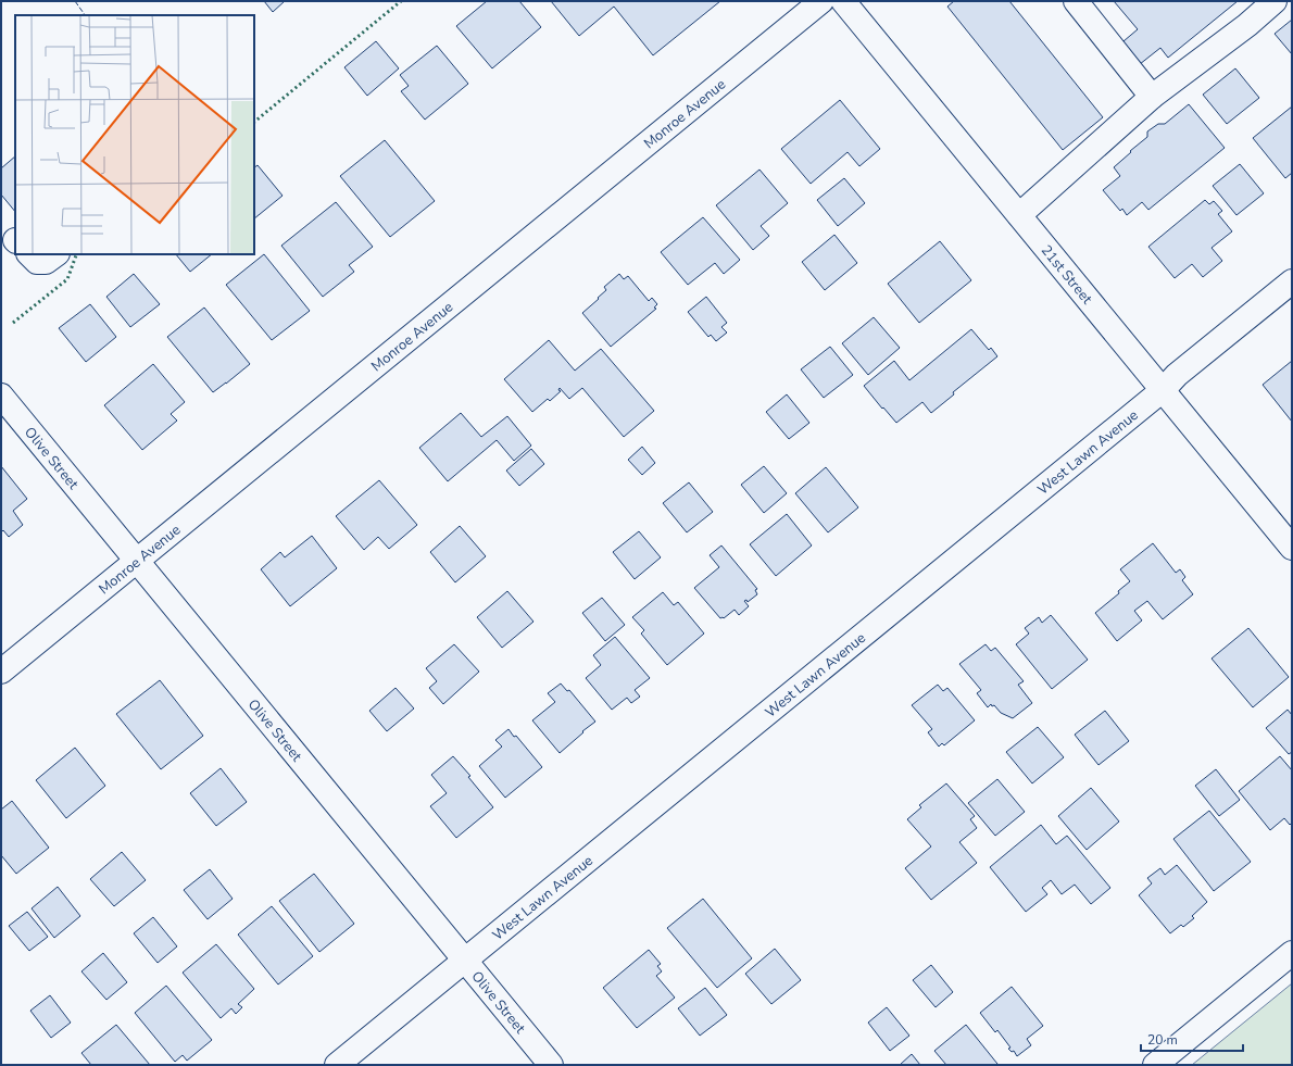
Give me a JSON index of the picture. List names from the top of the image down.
{
  "streets": {
    "street": [
      "Monroe Avenue",
      "21st Street",
      "West Lawn Avenue",
      "Olive Street"
    ]
  },
  "crossings": [
    ["Monroe Avenue", "Olive Street"],
    ["21st Street", "West Lawn Avenue"],
    ["West Lawn Avenue", "Olive Street"]
  ],
  "scale_bar": "20 m"
}
